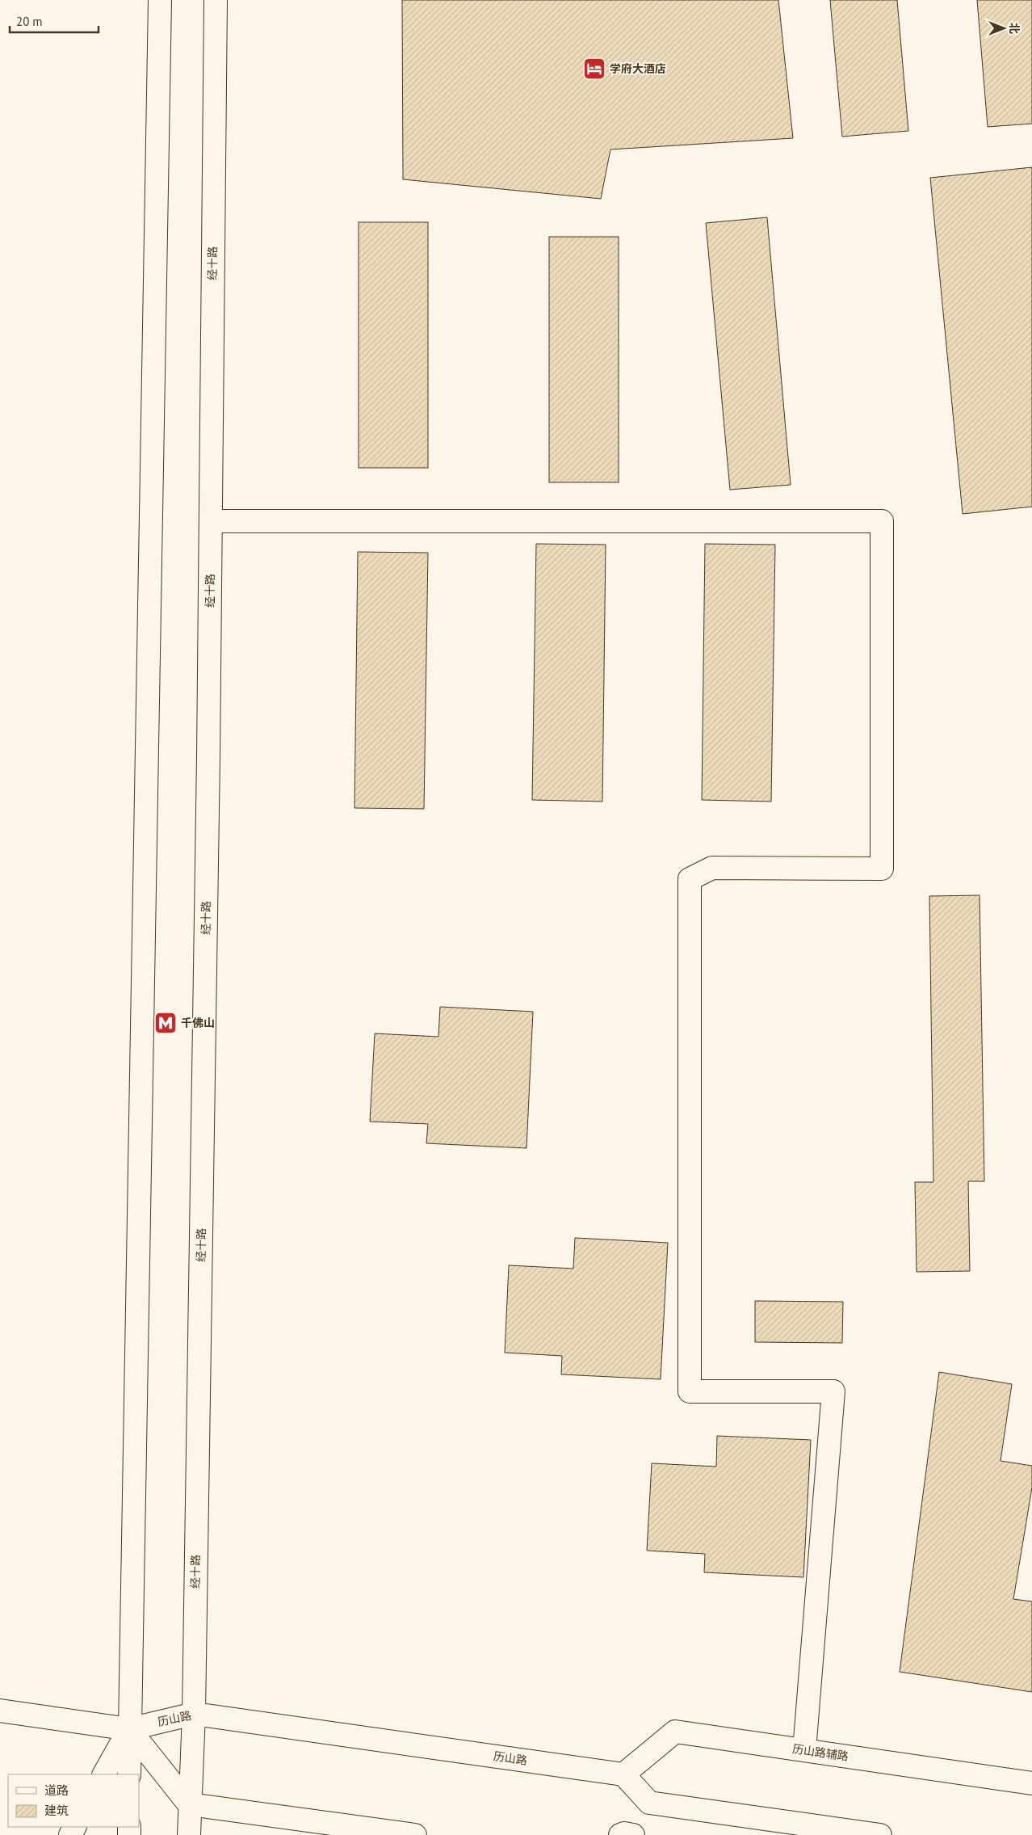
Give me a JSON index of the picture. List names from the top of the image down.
{
  "streets": {
    "main road": ["经十路", "历山路", "历山路辅路"]
  },
  "crossings": [
    ["经十路", "历山路"],
    ["历山路", "历山路辅路"]
  ],
  "places": {
    "hotel": ["学府大酒店"],
    "metro station": ["千佛山"]
  },
  "legend": ["道路", "建筑"],
  "scale_bar": "20 m",
  "north": "right"
}
